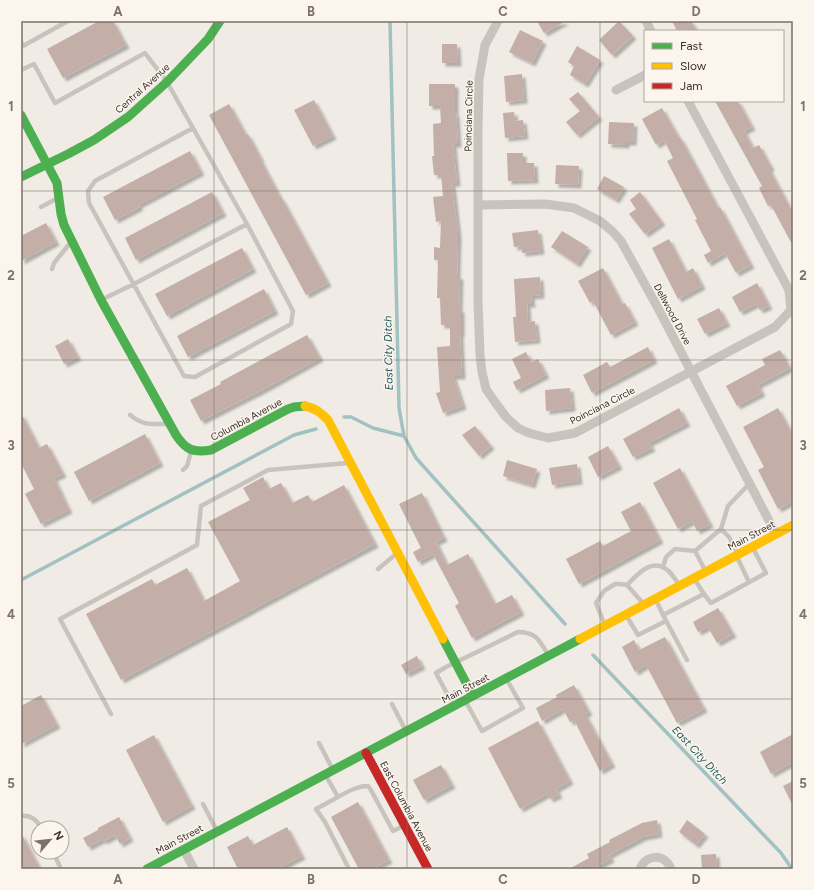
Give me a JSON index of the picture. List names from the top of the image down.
{
  "streets": {
    "street": [
      "Central Avenue",
      "Poinciana Circle",
      "Dellwood Drive",
      "Columbia Avenue",
      "Main Street",
      "East Columbia Avenue"
    ]
  },
  "crossings": [
    ["Poinciana Circle", "Dellwood Drive"],
    ["Dellwood Drive", "Main Street"],
    ["Columbia Avenue", "Main Street"],
    ["Main Street", "East Columbia Avenue"]
  ],
  "water": ["East City Ditch"],
  "legend": ["Fast", "Slow", "Jam"],
  "north": "top right",
  "grid": {
    "columns": [
      "A",
      "B",
      "C",
      "D"
    ],
    "rows": [
      "1",
      "2",
      "3",
      "4",
      "5"
    ]
  }
}
